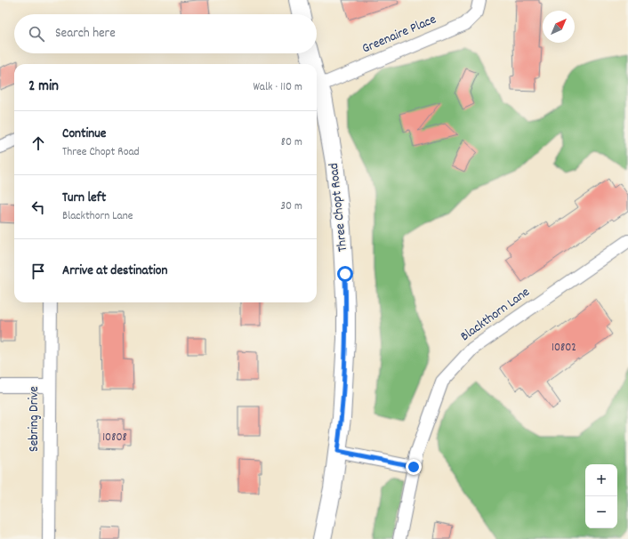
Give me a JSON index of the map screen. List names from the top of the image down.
{
  "streets": {
    "main road": ["Three Chopt Road"],
    "street": ["Greenaire Place", "Blackthorn Lane", "Sebring Drive"]
  },
  "crossings": [
    ["Greenaire Place", "Three Chopt Road"]
  ],
  "house_numbers": ["10802", "10808"],
  "north": "top right",
  "page": {
    "search": "Search here",
    "heading": ["2 min", "Walk · 110 m"],
    "list": [
      ["Continue", "Three Chopt Road", "80 m"],
      ["Turn left", "Blackthorn Lane", "30 m"],
      "Arrive at destination"
    ],
    "map_buttons": ["+", "−"]
  }
}
